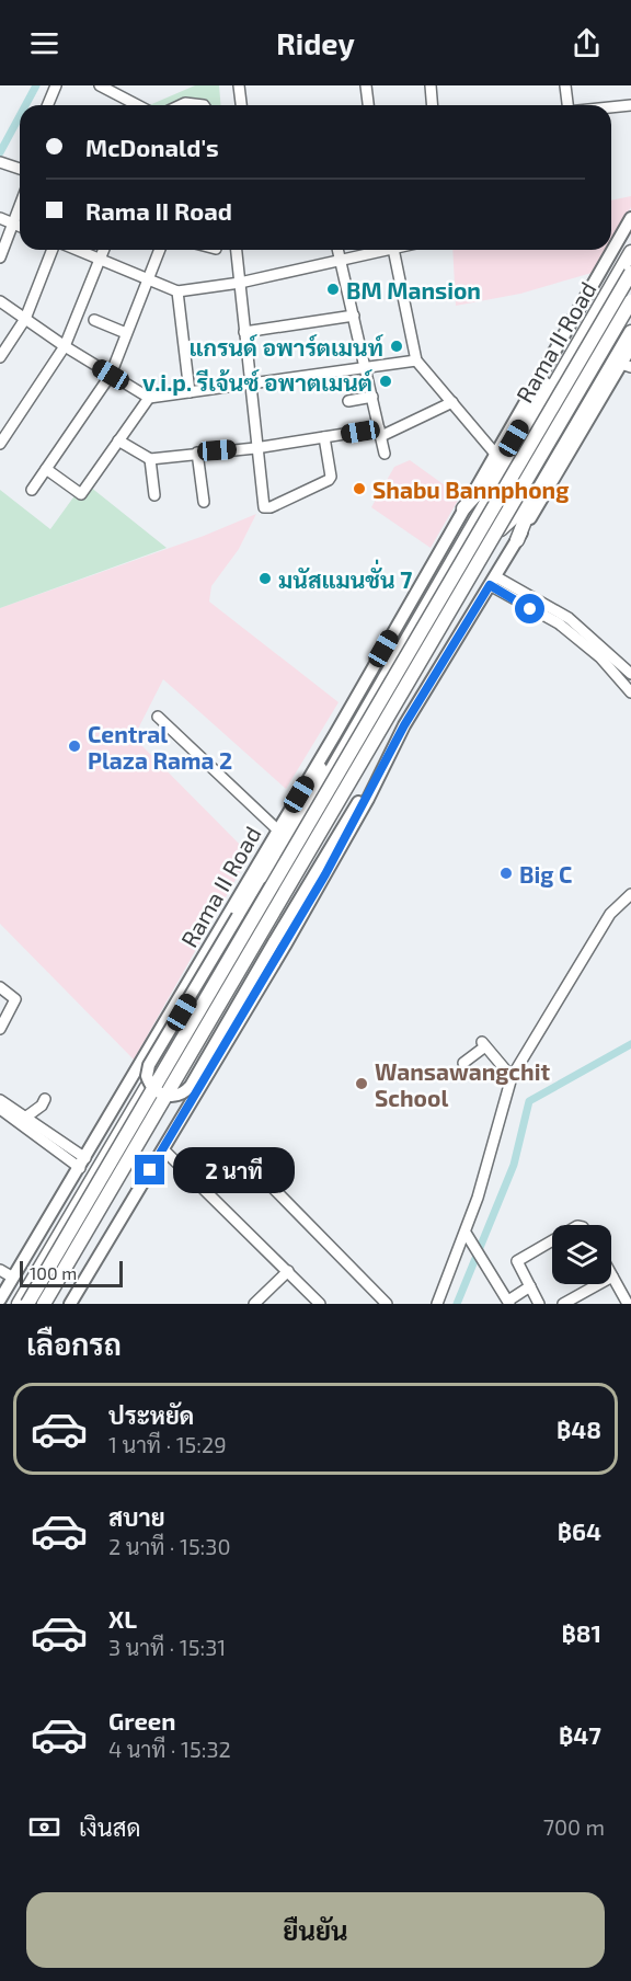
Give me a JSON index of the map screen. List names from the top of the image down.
{
  "streets": {
    "highway": ["Rama II Road"]
  },
  "places": [
    "BM Mansion",
    "แกรนด์ อพาร์ตเมนท์",
    "v.i.p. รีเจ้นซ์ อพาตเมนต์",
    "Shabu Bannphong",
    "มนัสแมนชั่น 7",
    "Central Plaza Rama 2",
    "Big C",
    "Wansawangchit School"
  ],
  "scale_bar": "100 m",
  "page": {
    "header": "Ridey",
    "banner": ["McDonald's", "Rama II Road"],
    "bubble": "2 นาที",
    "scale": "100 m",
    "heading": "เลือกรถ",
    "list": [
      {
        "name": "ประหยัด",
        "note": "1 นาที · 15:29",
        "value": "฿48"
      },
      {
        "name": "สบาย",
        "note": "2 นาที · 15:30",
        "value": "฿64"
      },
      {
        "name": "XL",
        "note": "3 นาที · 15:31",
        "value": "฿81"
      },
      {
        "name": "Green",
        "note": "4 นาที · 15:32",
        "value": "฿47"
      }
    ],
    "pay": ["เงินสด", "700 m"],
    "buttons": "ยืนยัน"
  }
}
